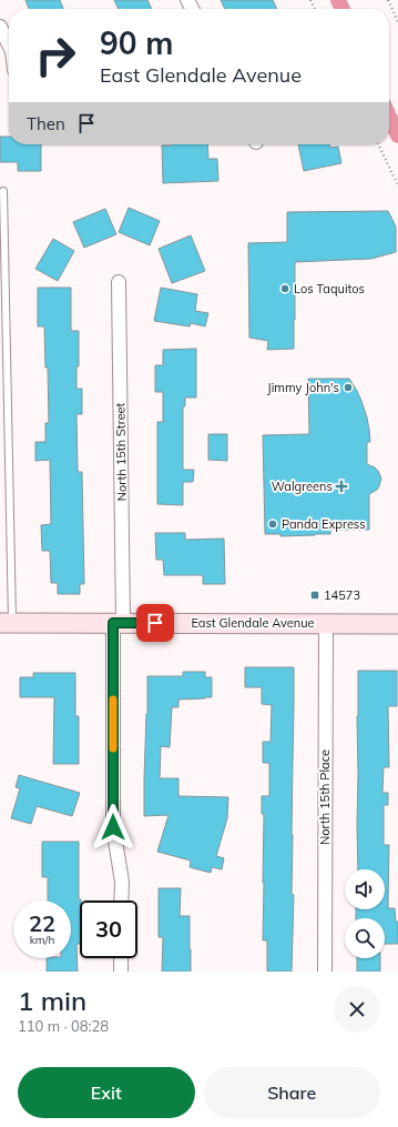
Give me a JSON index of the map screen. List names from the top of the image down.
{
  "streets": {
    "main road": ["East Glendale Avenue"],
    "street": ["North 15th Street", "North 15th Place"]
  },
  "crossings": [
    ["North 15th Street", "East Glendale Avenue"],
    ["East Glendale Avenue", "North 15th Place"]
  ],
  "places": {
    "other": ["Los Taquitos", "Jimmy John's", "Panda Express"],
    "health": ["Walgreens"],
    "transit": ["14573"]
  },
  "page": {
    "turn": ["90 m", "East Glendale Avenue"],
    "then": "Then",
    "speed": "22 km/h",
    "limit": "30",
    "heading": ["1 min", "110 m · 08:28"],
    "buttons": ["Exit", "Share"]
  }
}
